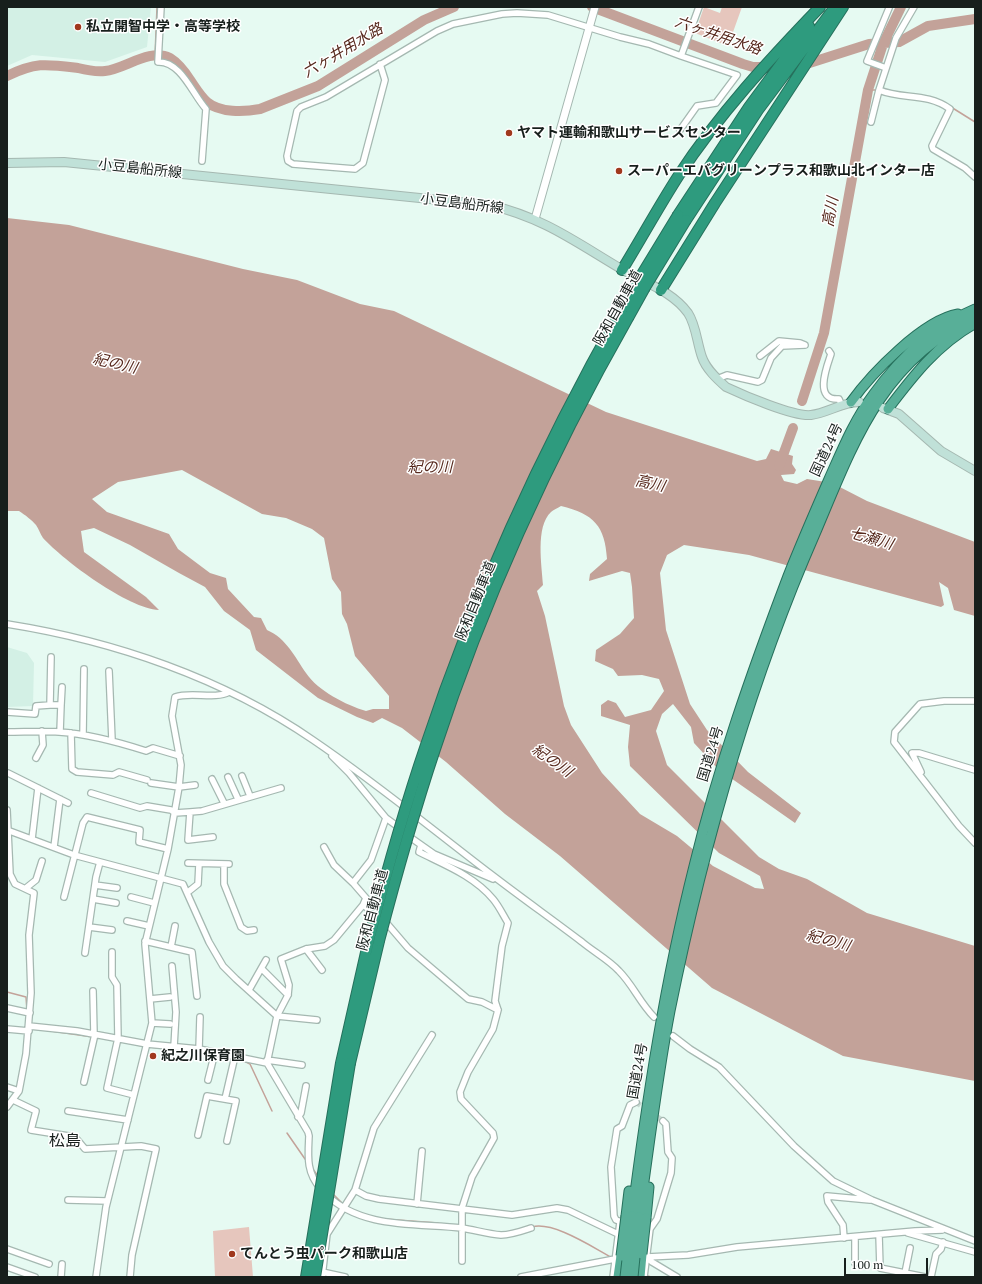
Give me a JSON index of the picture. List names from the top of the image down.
{
  "streets": {
    "highway": ["阪和自動車道", "国道24号"],
    "main road": ["小豆島船所線"]
  },
  "districts": ["松島"],
  "water": [
    "六ヶ井用水路",
    "高川",
    "紀の川",
    "七瀬川"
  ],
  "places": [
    "私立開智中学・高等学校",
    "ヤマト運輸和歌山サービスセンター",
    "スーパーエバグリーンプラス和歌山北インター店",
    "紀之川保育園",
    "てんとう虫パーク和歌山店"
  ],
  "scale_bar": "100 m"
}
